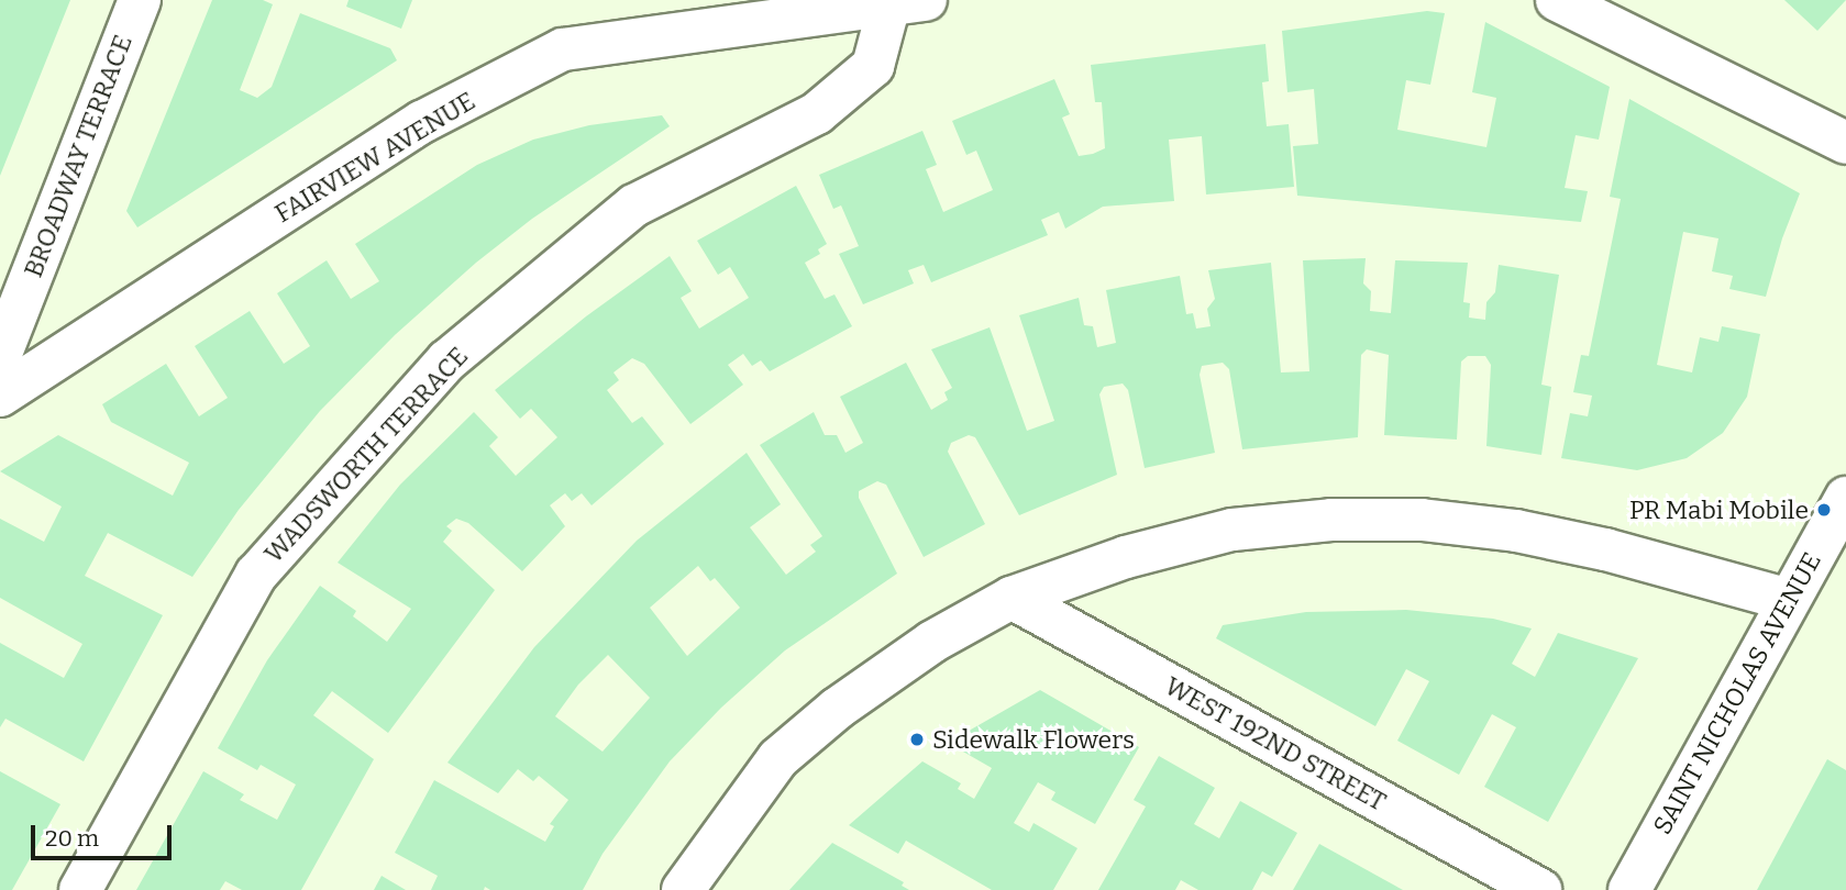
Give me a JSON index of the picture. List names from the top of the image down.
{
  "streets": {
    "street": [
      "BROADWAY TERRACE",
      "FAIRVIEW AVENUE",
      "WADSWORTH TERRACE",
      "SAINT NICHOLAS AVENUE",
      "WEST 192ND STREET"
    ]
  },
  "crossings": [
    ["FAIRVIEW AVENUE", "WADSWORTH TERRACE"]
  ],
  "places": ["PR Mabi Mobile", "Sidewalk Flowers"],
  "scale_bar": "20 m"
}
